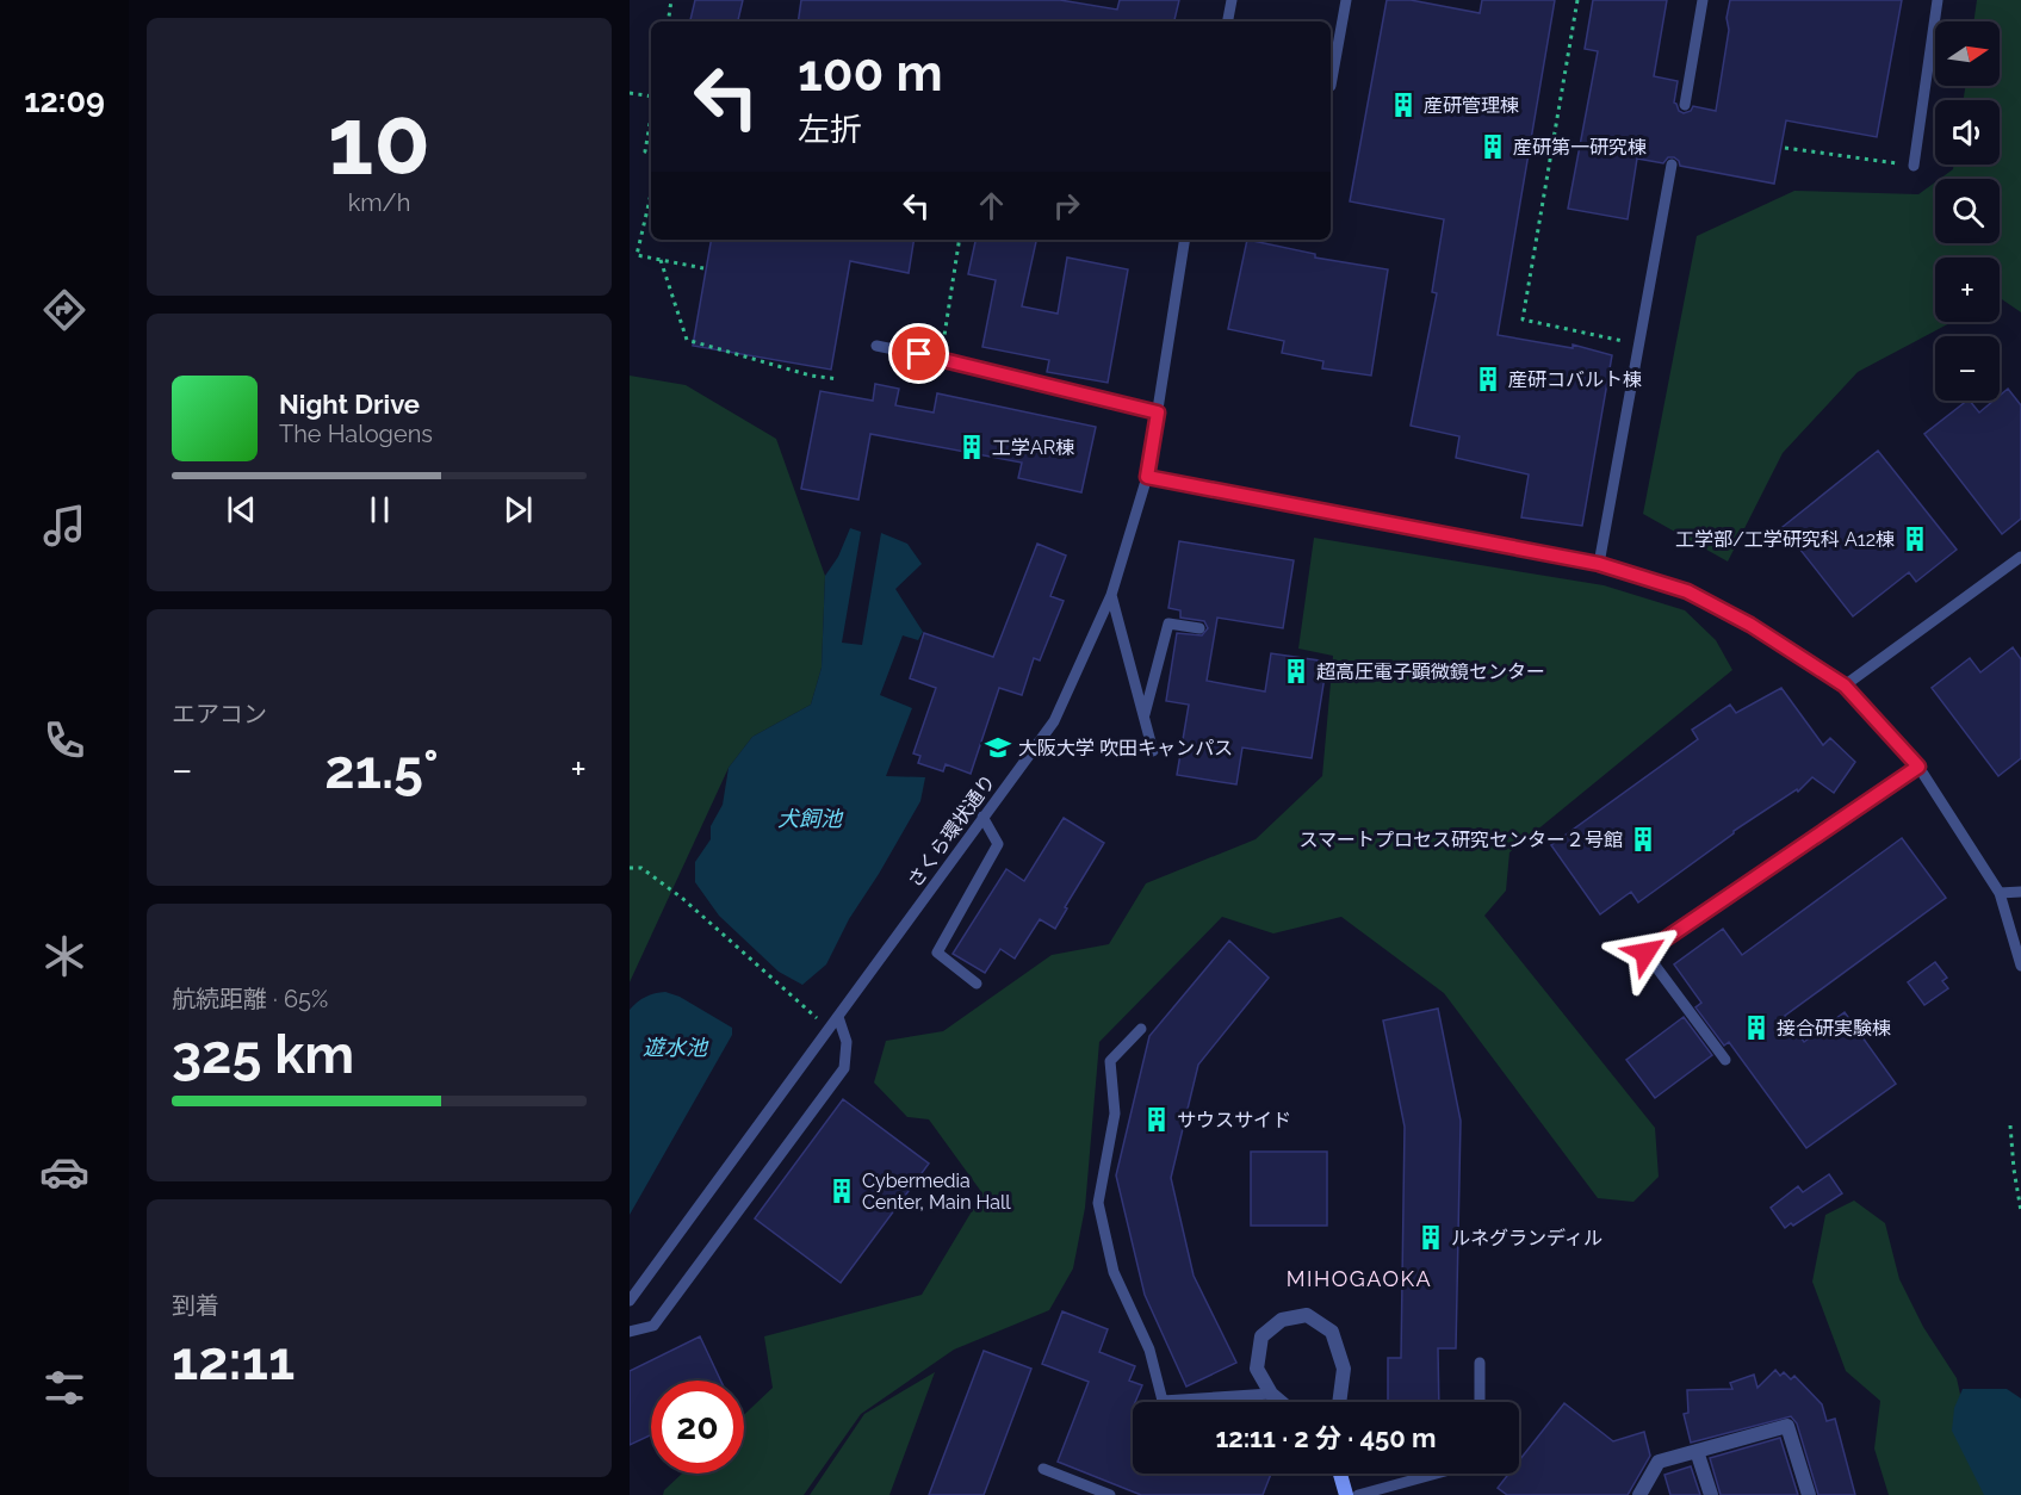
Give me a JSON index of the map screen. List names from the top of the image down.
{
  "streets": {
    "lane": ["さくら環状通り"]
  },
  "districts": ["MIHOGAOKA"],
  "water": ["犬飼池", "遊水池"],
  "places": {
    "building": [
      "産研管理棟",
      "産研第一研究棟",
      "産研コバルト棟",
      "工学AR棟",
      "工学部/工学研究科 A12棟",
      "超高圧電子顕微鏡センター",
      "スマートプロセス研究センター２号館",
      "接合研実験棟",
      "サウスサイド",
      "Cybermedia Center, Main Hall",
      "ルネグランディル"
    ],
    "school or university": ["大阪大学 吹田キャンパス"]
  },
  "north": "right",
  "page": {
    "tabs": "12:09",
    "tile": [
      ["10", "km/h"],
      "エアコン",
      ["航続距離 · 65%", "325 km"],
      ["到着", "12:11"]
    ],
    "map_buttons": ["+", "−"],
    "turn": ["100 m", "左折"],
    "song": ["Night Drive", "The Halogens"],
    "heat": ["−", "21.5°", "+"],
    "limit": "20",
    "trip": "12:11 · 2 分 · 450 m"
  }
}
